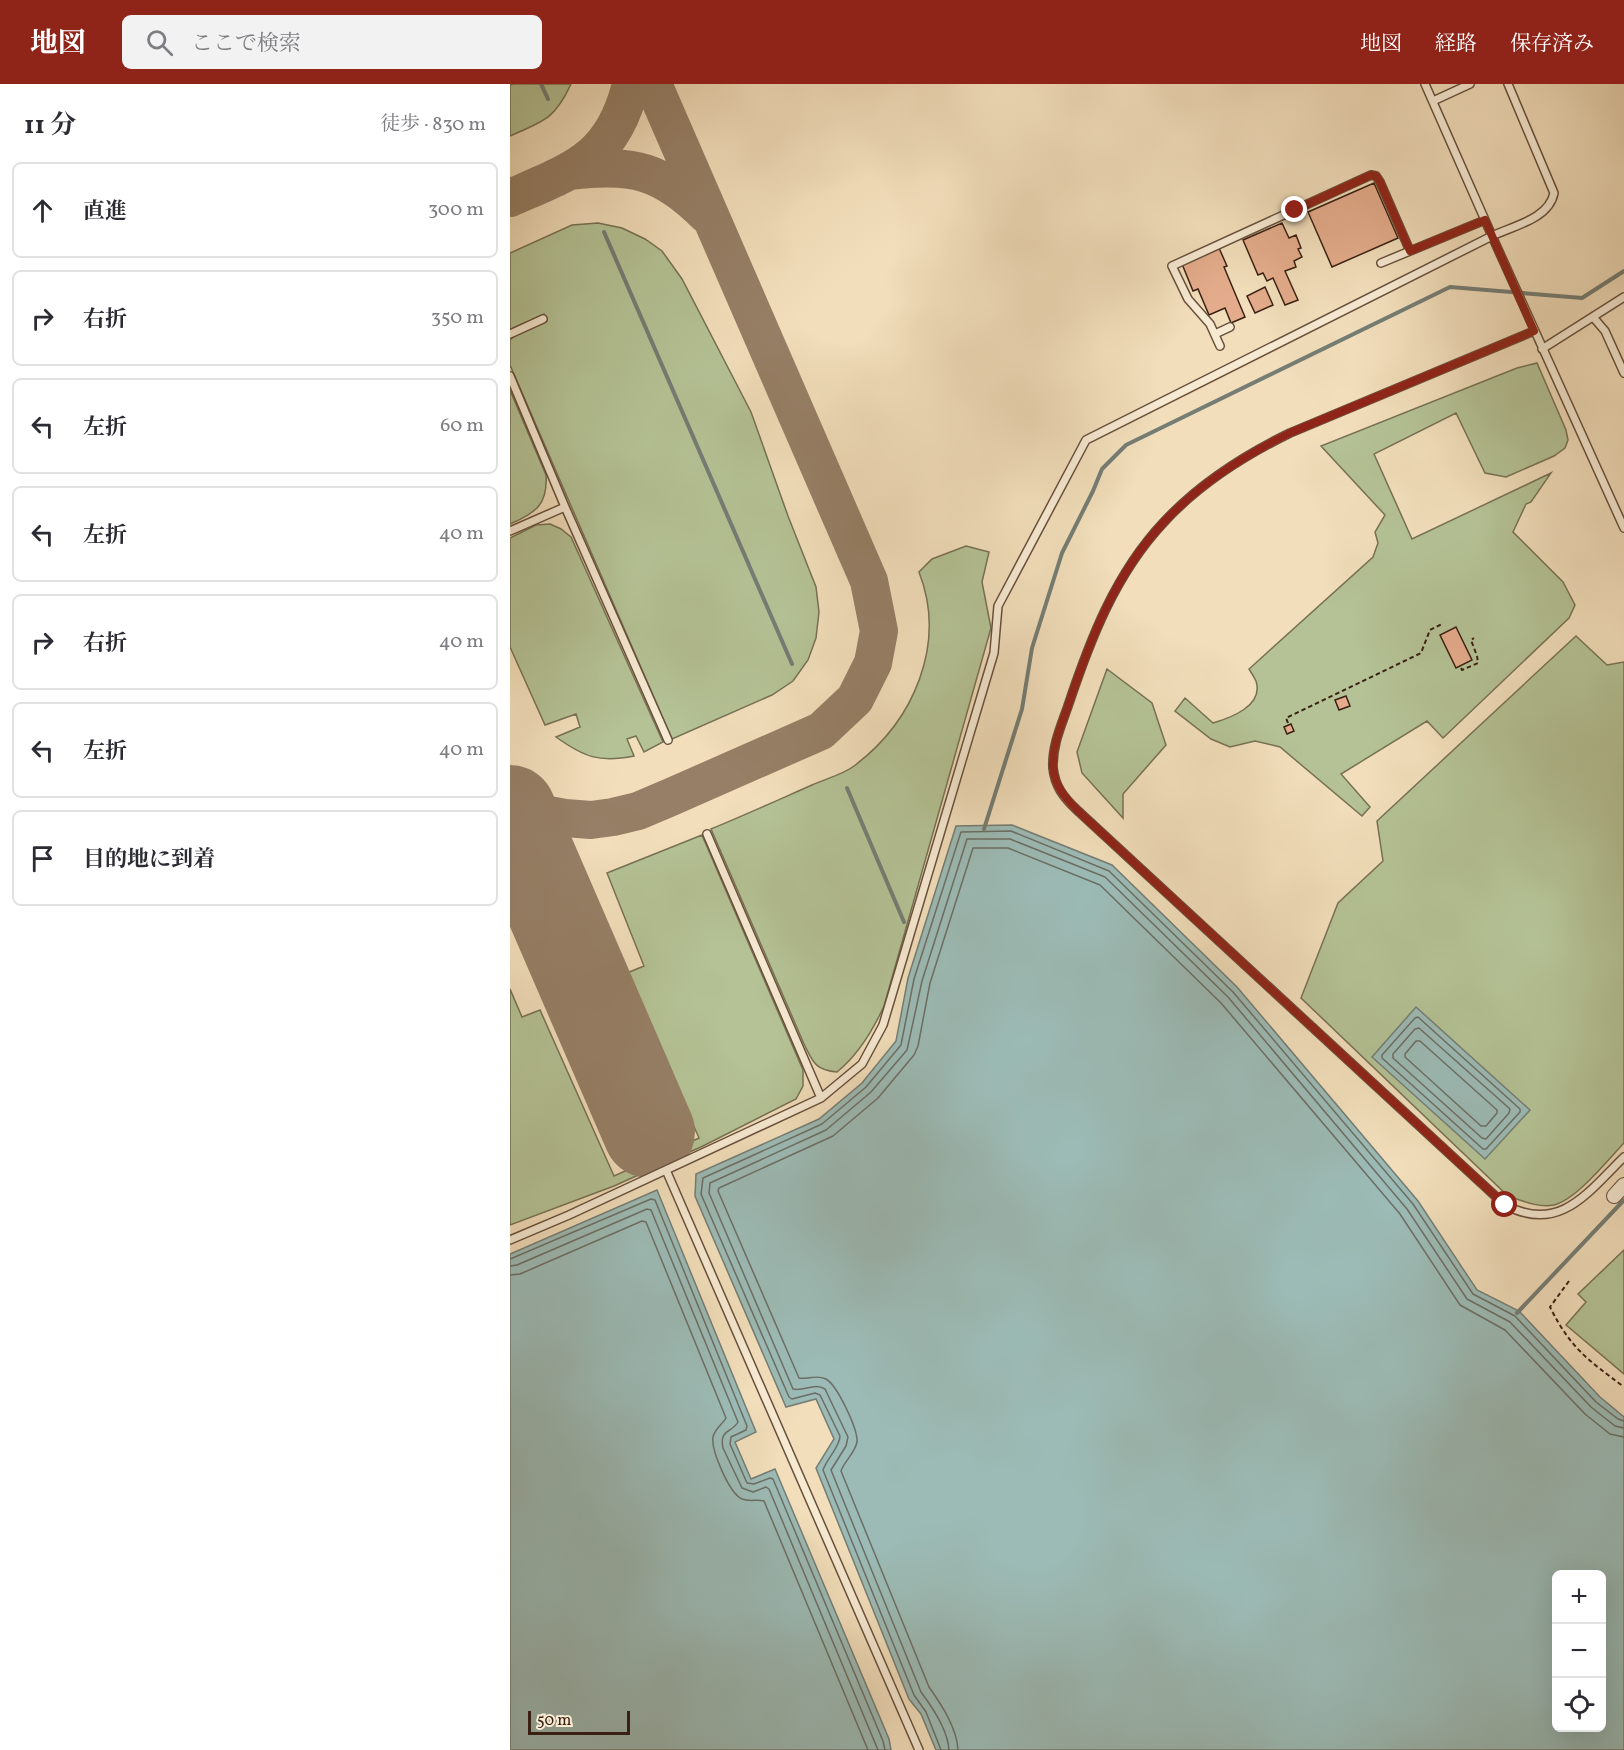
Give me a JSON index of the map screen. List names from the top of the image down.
{
  "scale_bar": "50 m",
  "page": {
    "header": "地図",
    "search": "ここで検索",
    "nav": ["地図", "経路", "保存済み"],
    "heading": ["11 分", "徒歩 · 830 m"],
    "list": [
      ["直進", "300 m"],
      ["右折", "350 m"],
      ["左折", "60 m"],
      ["左折", "40 m"],
      ["右折", "40 m"],
      ["左折", "40 m"],
      "目的地に到着"
    ],
    "map_buttons": ["+", "−"],
    "scale": "50 m"
  }
}
